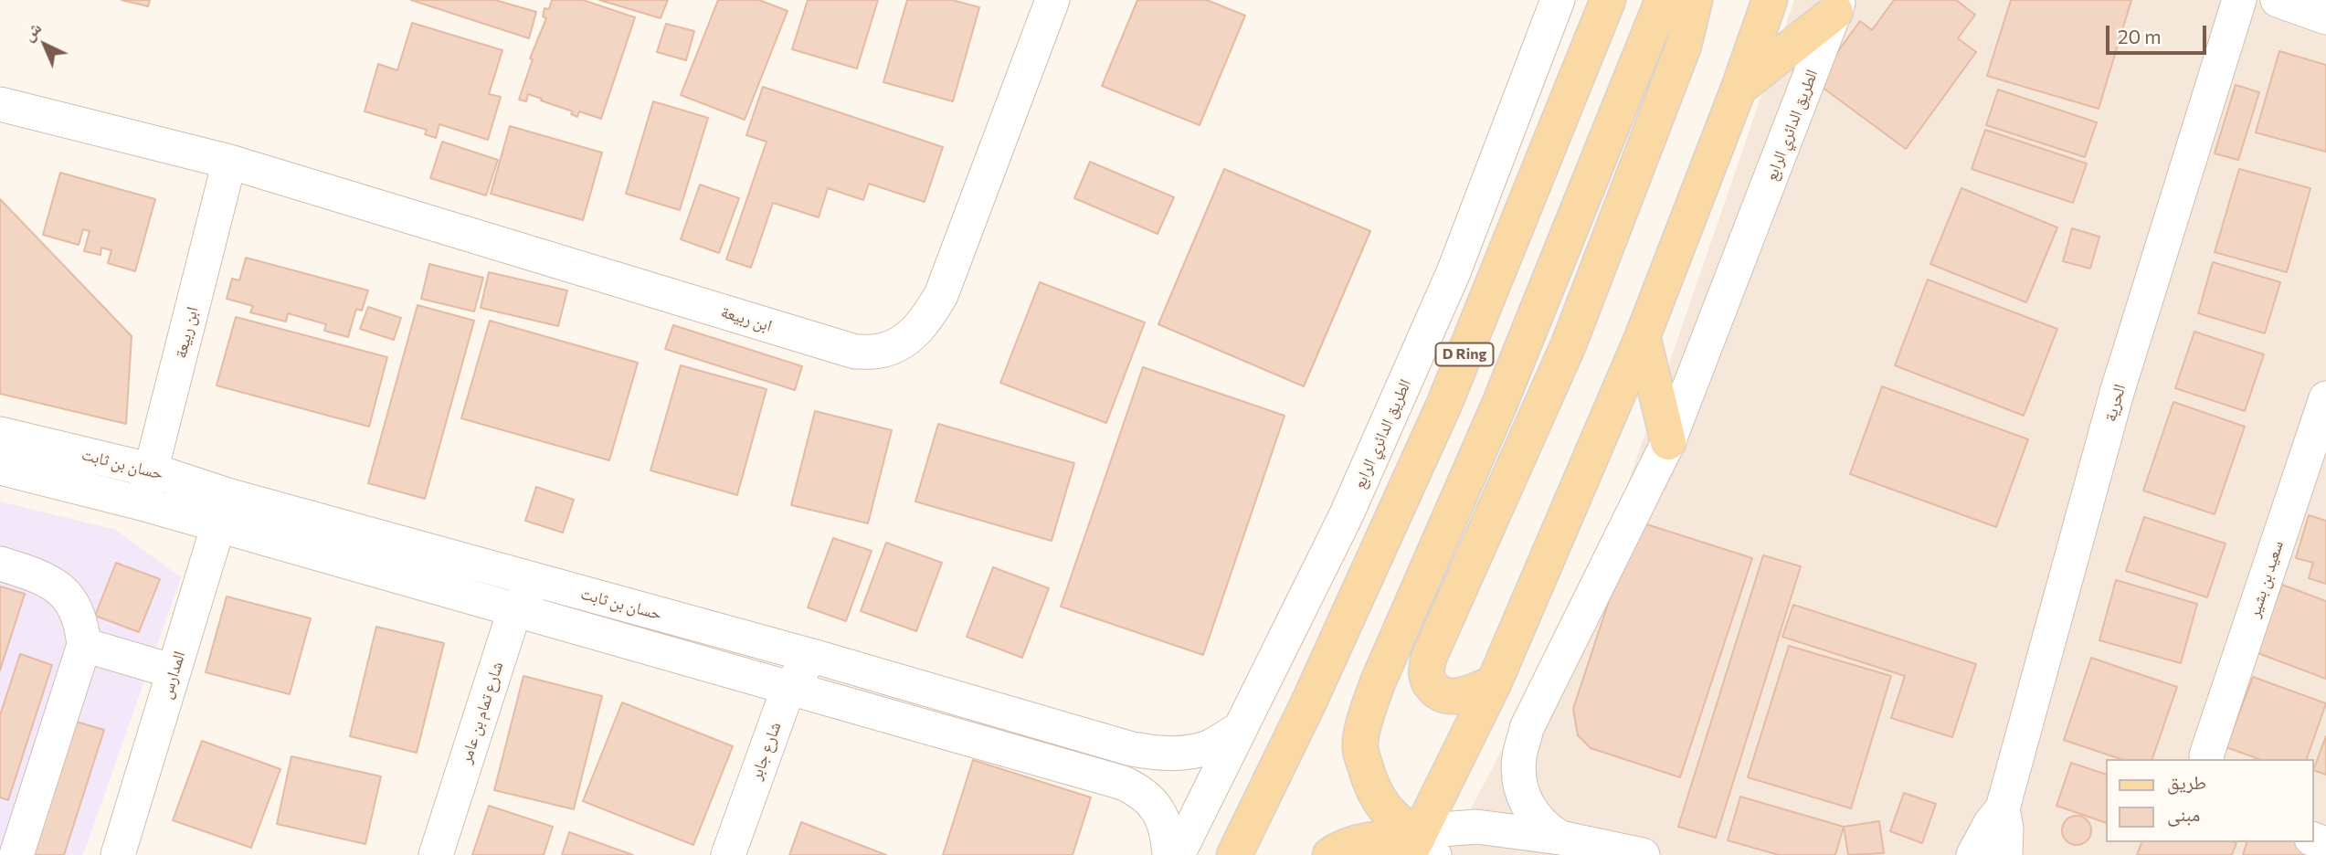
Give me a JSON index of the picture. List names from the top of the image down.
{
  "streets": {
    "main road": ["D Ring"],
    "street": [
      "الطريق الدائري الرابع",
      "ابن ربيعة",
      "الحرية",
      "حسان بن ثابت",
      "سعيد بن بشير",
      "المدارس",
      "شارع تمام بن عامر",
      "شارع جابر"
    ]
  },
  "crossings": [
    ["الطريق الدائري الرابع", "حسان بن ثابت"],
    ["ابن ربيعة", "حسان بن ثابت"],
    ["حسان بن ثابت", "المدارس"],
    ["حسان بن ثابت", "شارع تمام بن عامر"],
    ["حسان بن ثابت", "شارع جابر"]
  ],
  "legend": ["طريق", "مبنى"],
  "scale_bar": "20 m",
  "north": "top left"
}
